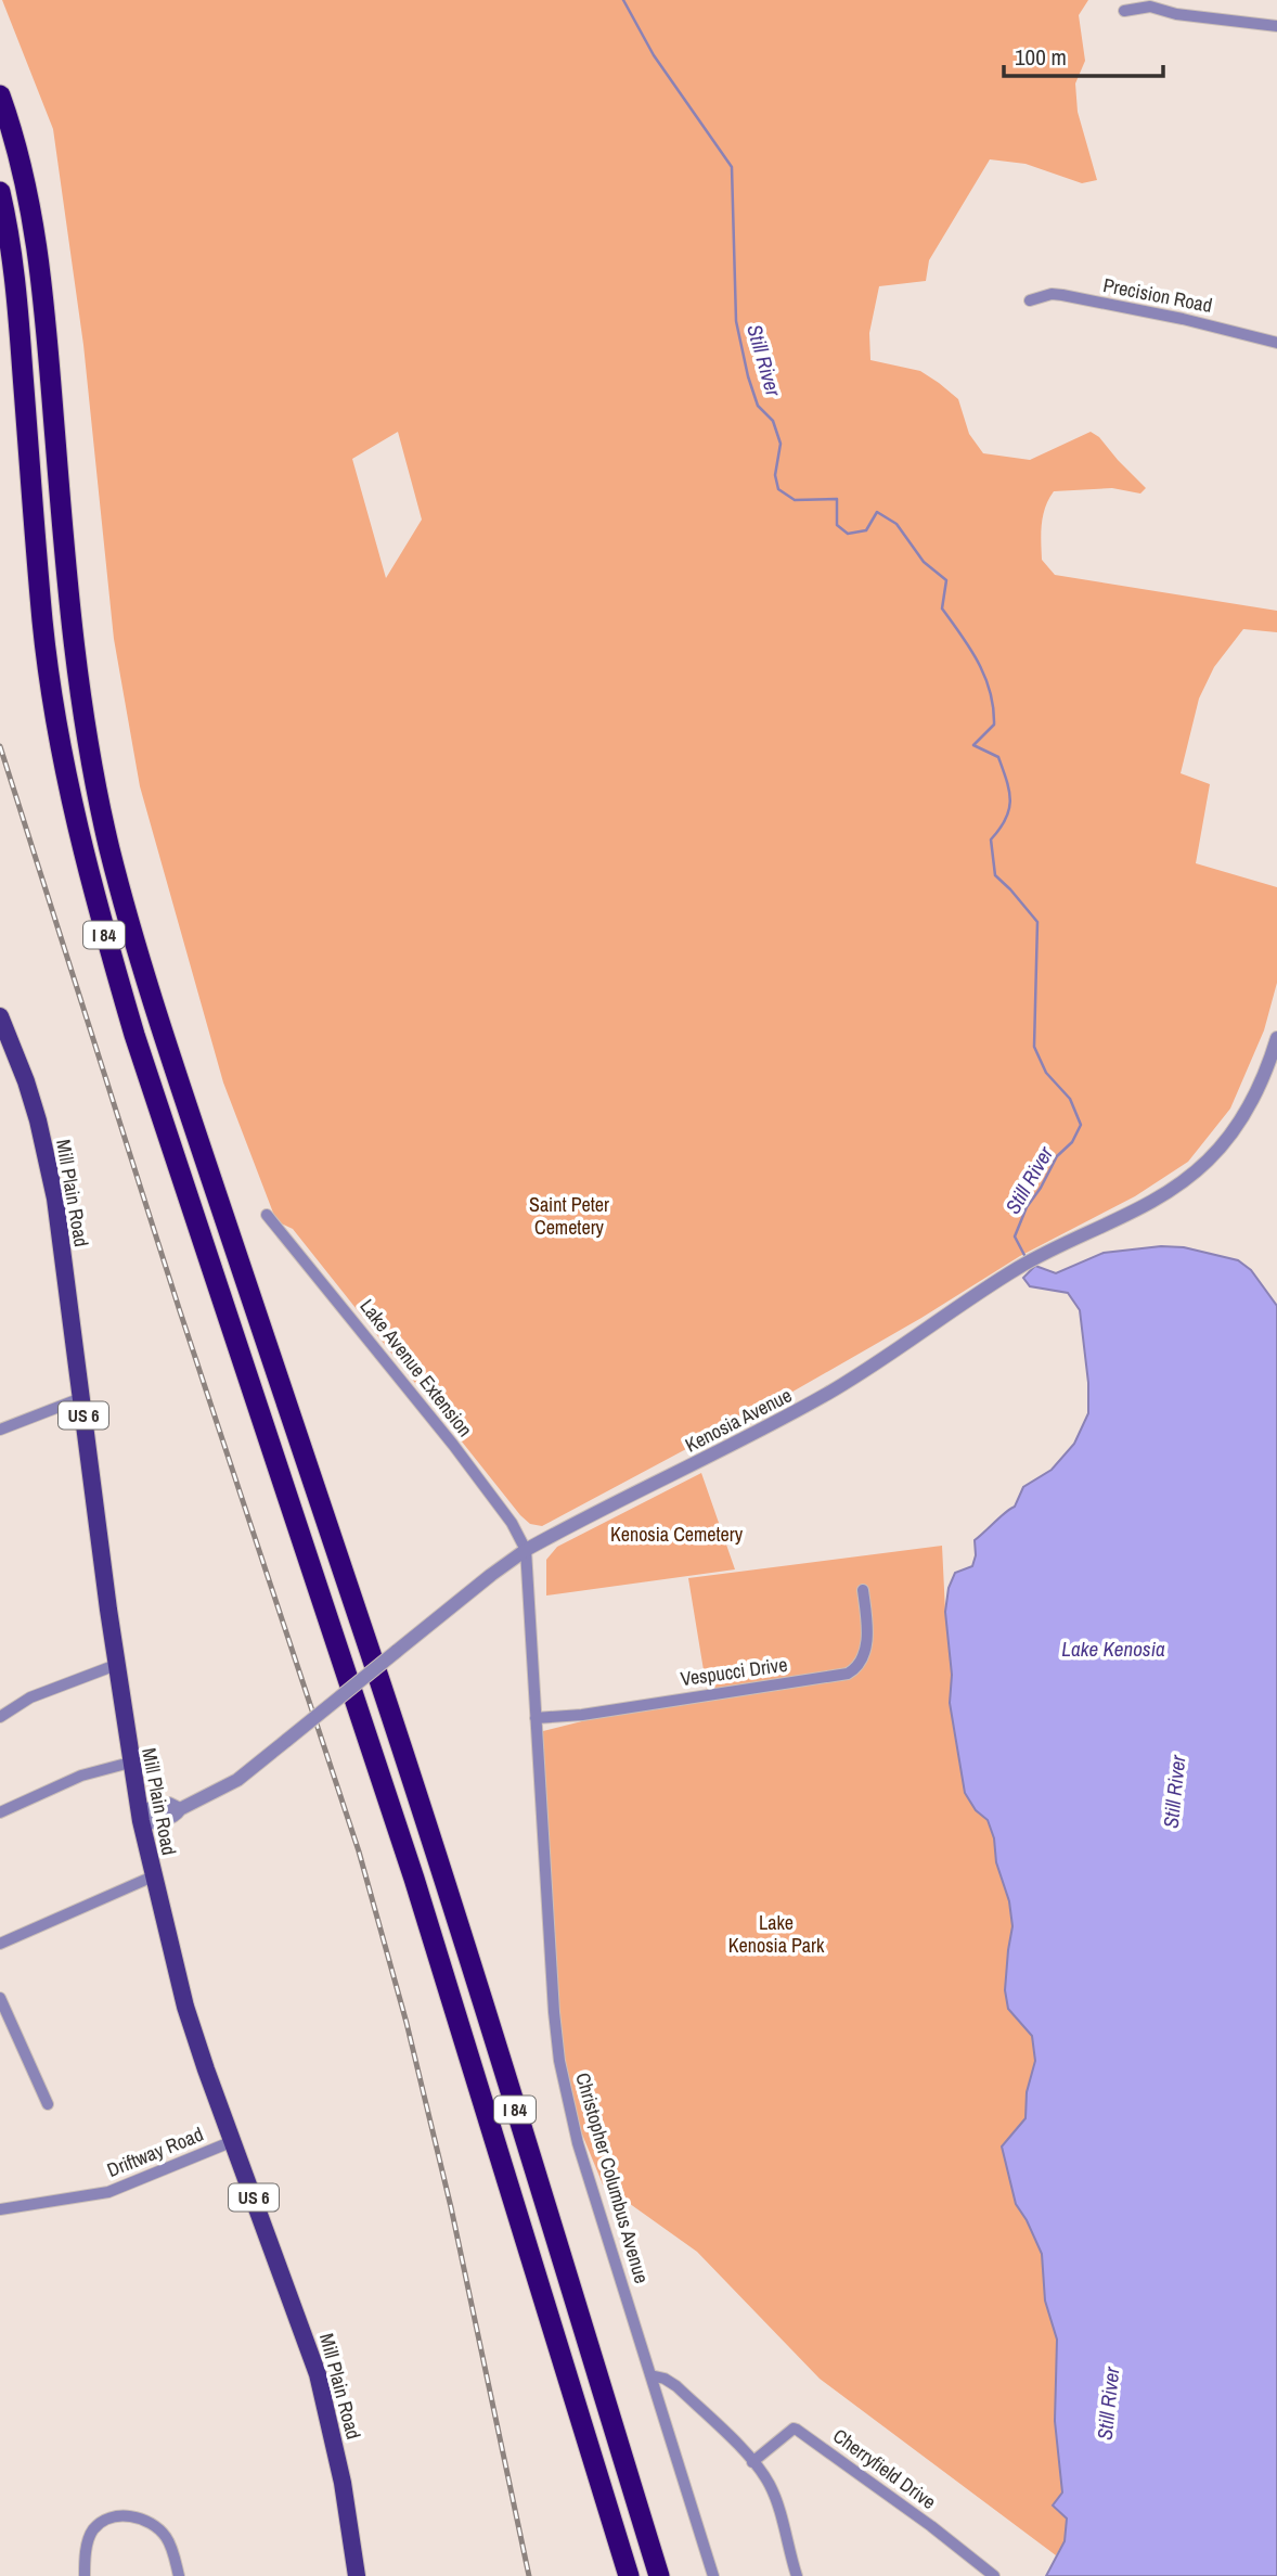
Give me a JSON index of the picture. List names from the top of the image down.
{
  "streets": {
    "highway": ["I 84"],
    "main road": ["Mill Plain Road", "US 6"],
    "street": [
      "Precision Road",
      "Lake Avenue Extension",
      "Kenosia Avenue",
      "Vespucci Drive",
      "Driftway Road",
      "Christopher Columbus Avenue",
      "Cherryfield Drive"
    ]
  },
  "crossings": [
    ["Mill Plain Road", "Kenosia Avenue"],
    ["Mill Plain Road", "Driftway Road"],
    ["Lake Avenue Extension", "Kenosia Avenue"],
    ["Lake Avenue Extension", "Christopher Columbus Avenue"],
    ["Kenosia Avenue", "Christopher Columbus Avenue"],
    ["Vespucci Drive", "Christopher Columbus Avenue"]
  ],
  "water": ["Still River", "Lake Kenosia"],
  "parks": ["Saint Peter Cemetery", "Kenosia Cemetery", "Lake Kenosia Park"],
  "scale_bar": "100 m"
}
